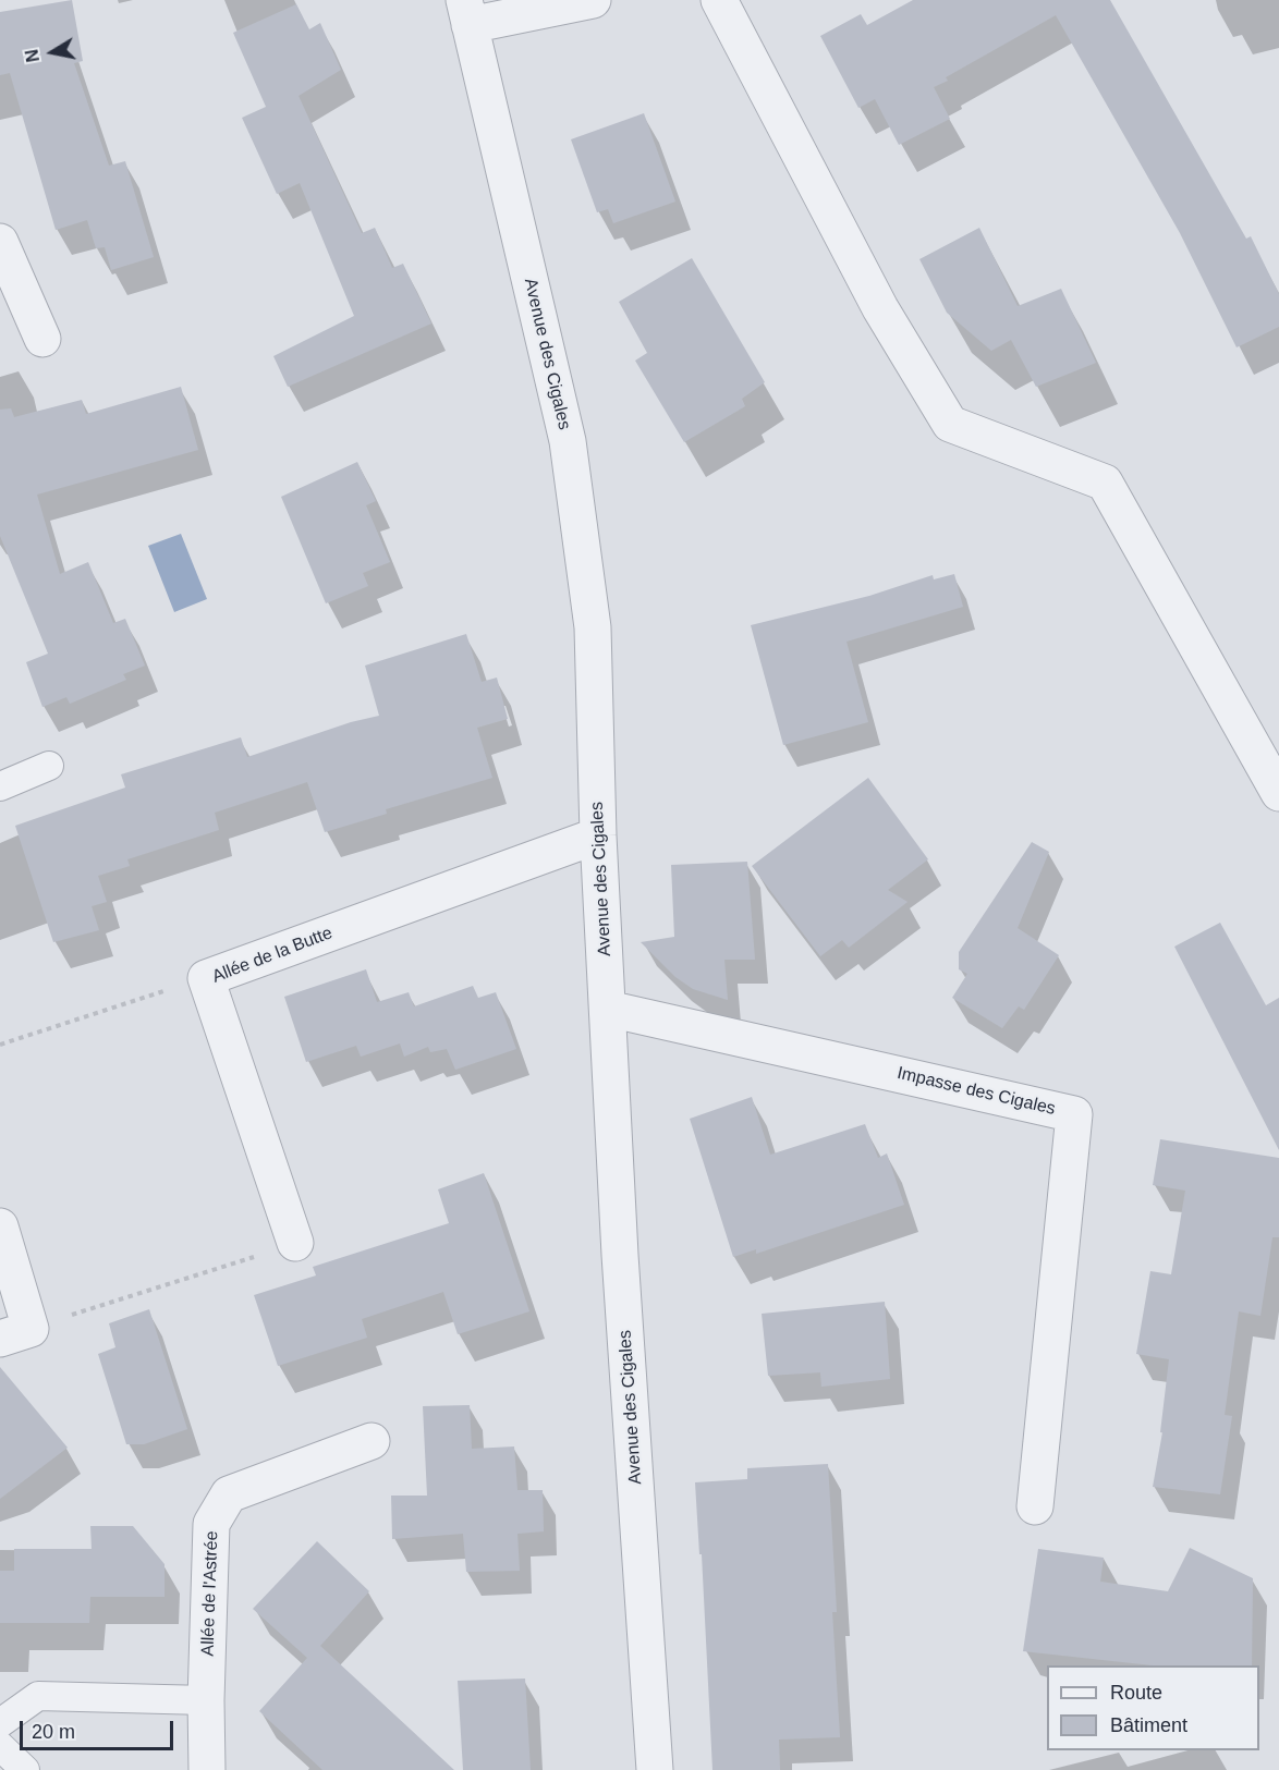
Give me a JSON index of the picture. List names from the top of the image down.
{
  "streets": {
    "street": [
      "Avenue des Cigales",
      "Allée de la Butte",
      "Impasse des Cigales",
      "Allée de l'Astrée"
    ]
  },
  "crossings": [
    ["Avenue des Cigales", "Allée de la Butte"],
    ["Avenue des Cigales", "Impasse des Cigales"]
  ],
  "legend": ["Route", "Bâtiment"],
  "scale_bar": "20 m",
  "north": "left"
}
